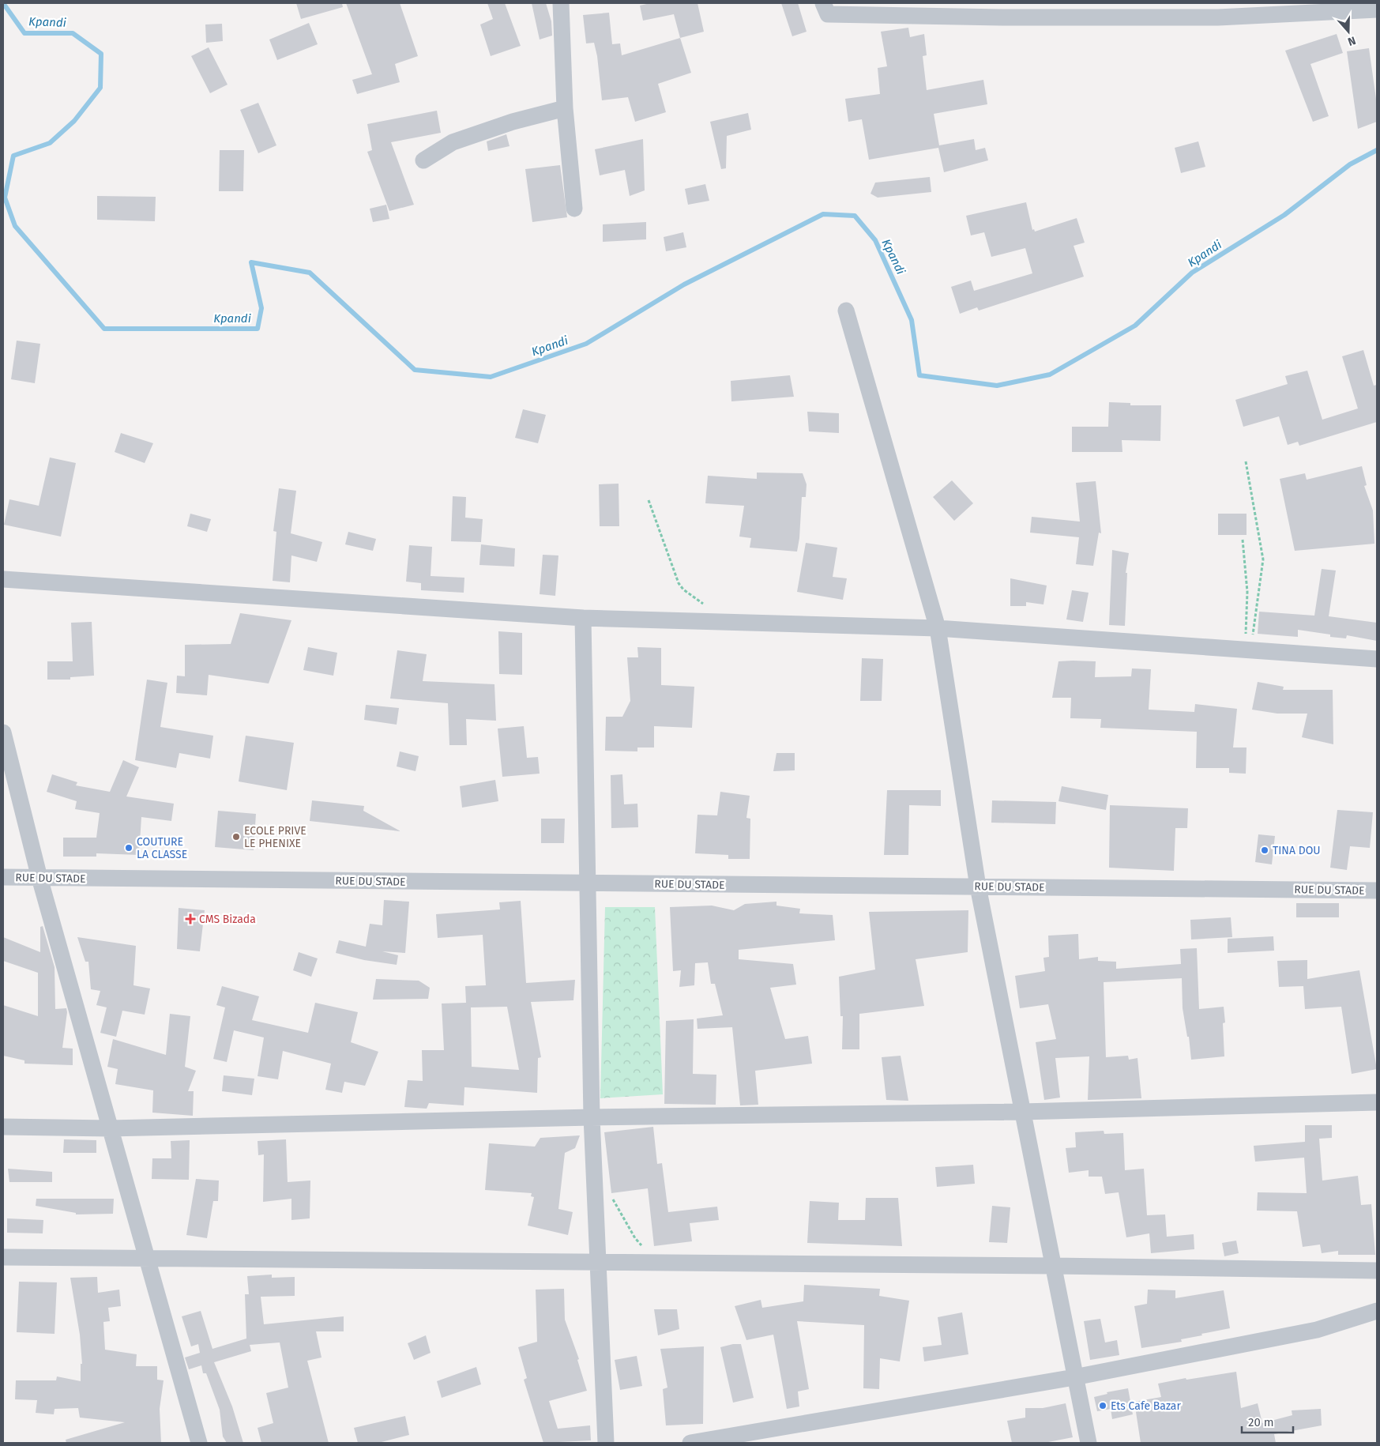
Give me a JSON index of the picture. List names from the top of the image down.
{
  "streets": {
    "street": ["RUE DU STADE"]
  },
  "water": ["Kpandi"],
  "places": {
    "other": [
      "ECOLE PRIVE LE PHENIXE",
      "COUTURE LA CLASSE",
      "TINA DOU",
      "Ets Cafe Bazar"
    ],
    "health": ["CMS Bizada"]
  },
  "scale_bar": "20 m",
  "north": "bottom"
}
